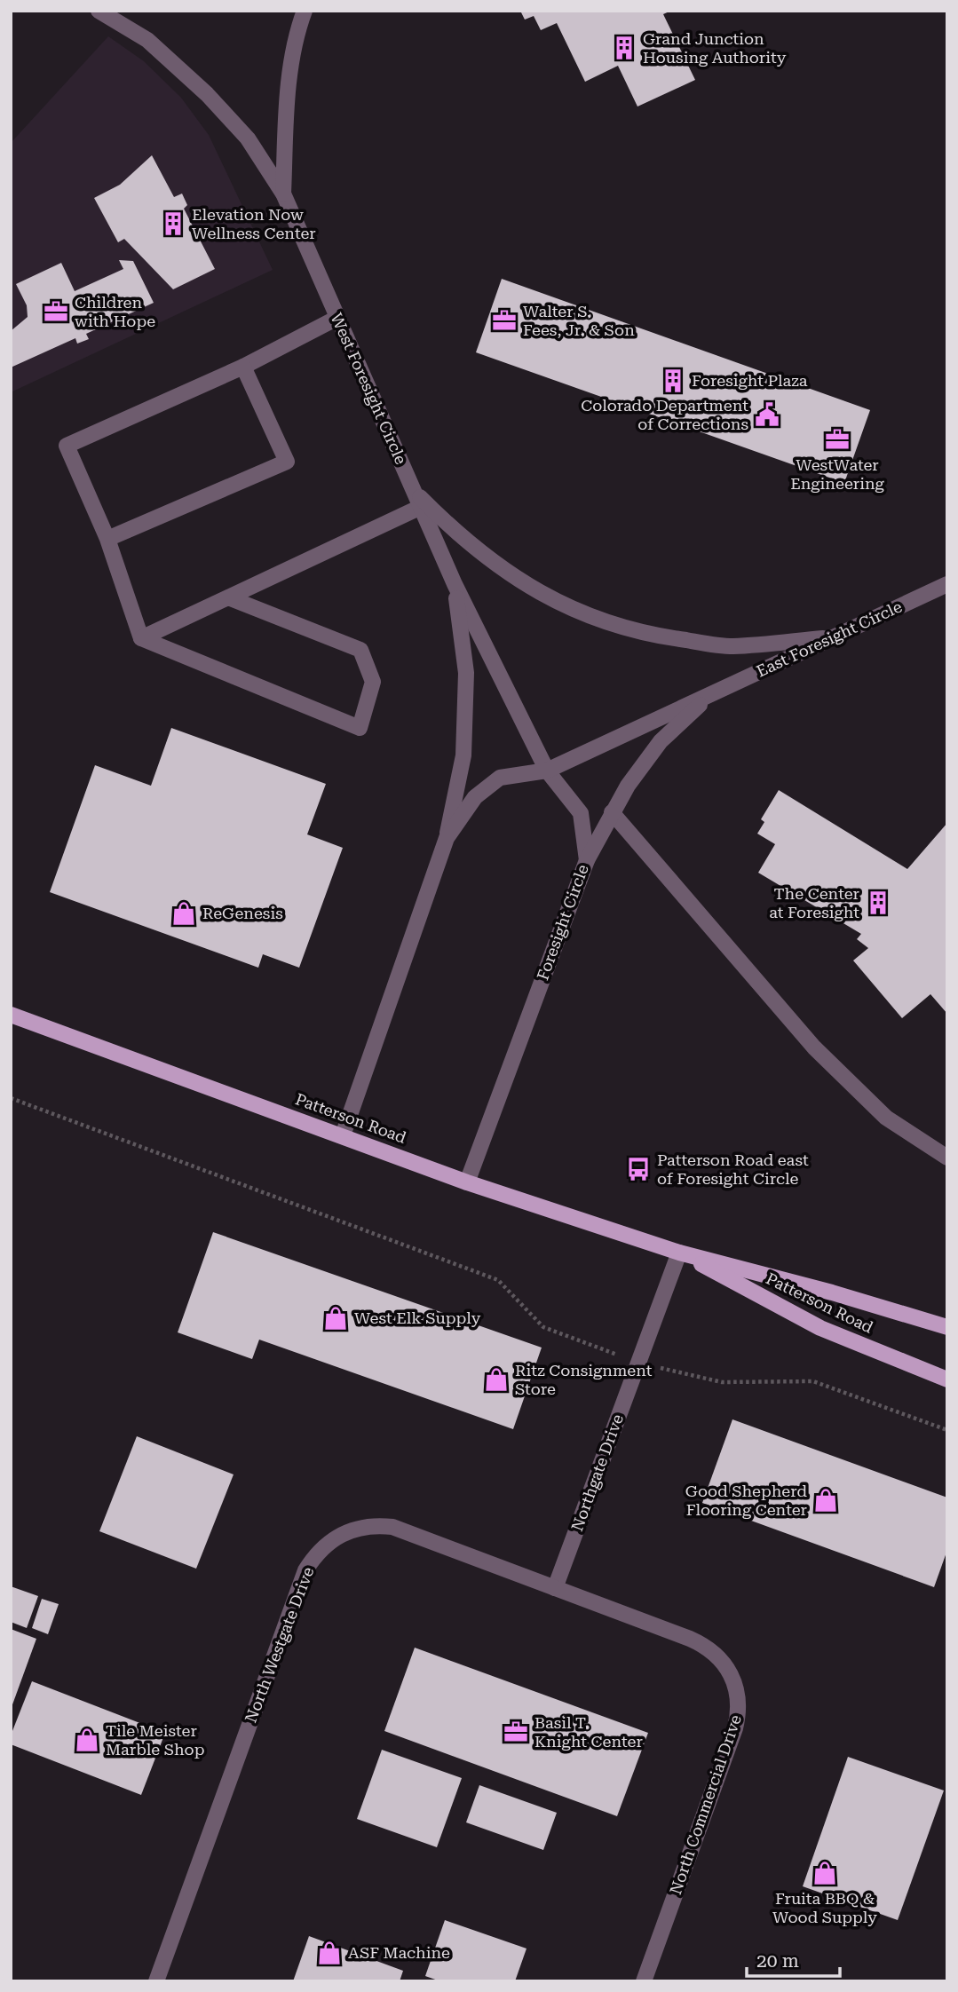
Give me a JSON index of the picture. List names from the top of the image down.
{
  "streets": {
    "main road": ["Patterson Road"],
    "street": [
      "West Foresight Circle",
      "East Foresight Circle",
      "Foresight Circle",
      "Northgate Drive",
      "North Westgate Drive",
      "North Commercial Drive"
    ]
  },
  "crossings": [
    ["West Foresight Circle", "East Foresight Circle"],
    ["West Foresight Circle", "Foresight Circle"],
    ["East Foresight Circle", "Foresight Circle"],
    ["Foresight Circle", "Patterson Road"],
    ["Patterson Road", "Northgate Drive"],
    ["Northgate Drive", "North Westgate Drive"],
    ["Northgate Drive", "North Commercial Drive"],
    ["North Westgate Drive", "North Commercial Drive"]
  ],
  "places": {
    "building": [
      "Grand Junction Housing Authority",
      "Elevation Now Wellness Center",
      "Foresight Plaza",
      "The Center at Foresight"
    ],
    "office": [
      "Children with Hope",
      "Walter S. Fees, Jr. & Son",
      "WestWater Engineering",
      "Basil T. Knight Center"
    ],
    "public building": ["Colorado Department of Corrections"],
    "shop": [
      "ReGenesis",
      "West Elk Supply",
      "Ritz Consignment Store",
      "Good Shepherd Flooring Center",
      "Tile Meister Marble Shop",
      "Fruita BBQ & Wood Supply",
      "ASF Machine"
    ],
    "bus stop": ["Patterson Road east of Foresight Circle"]
  },
  "scale_bar": "20 m"
}
